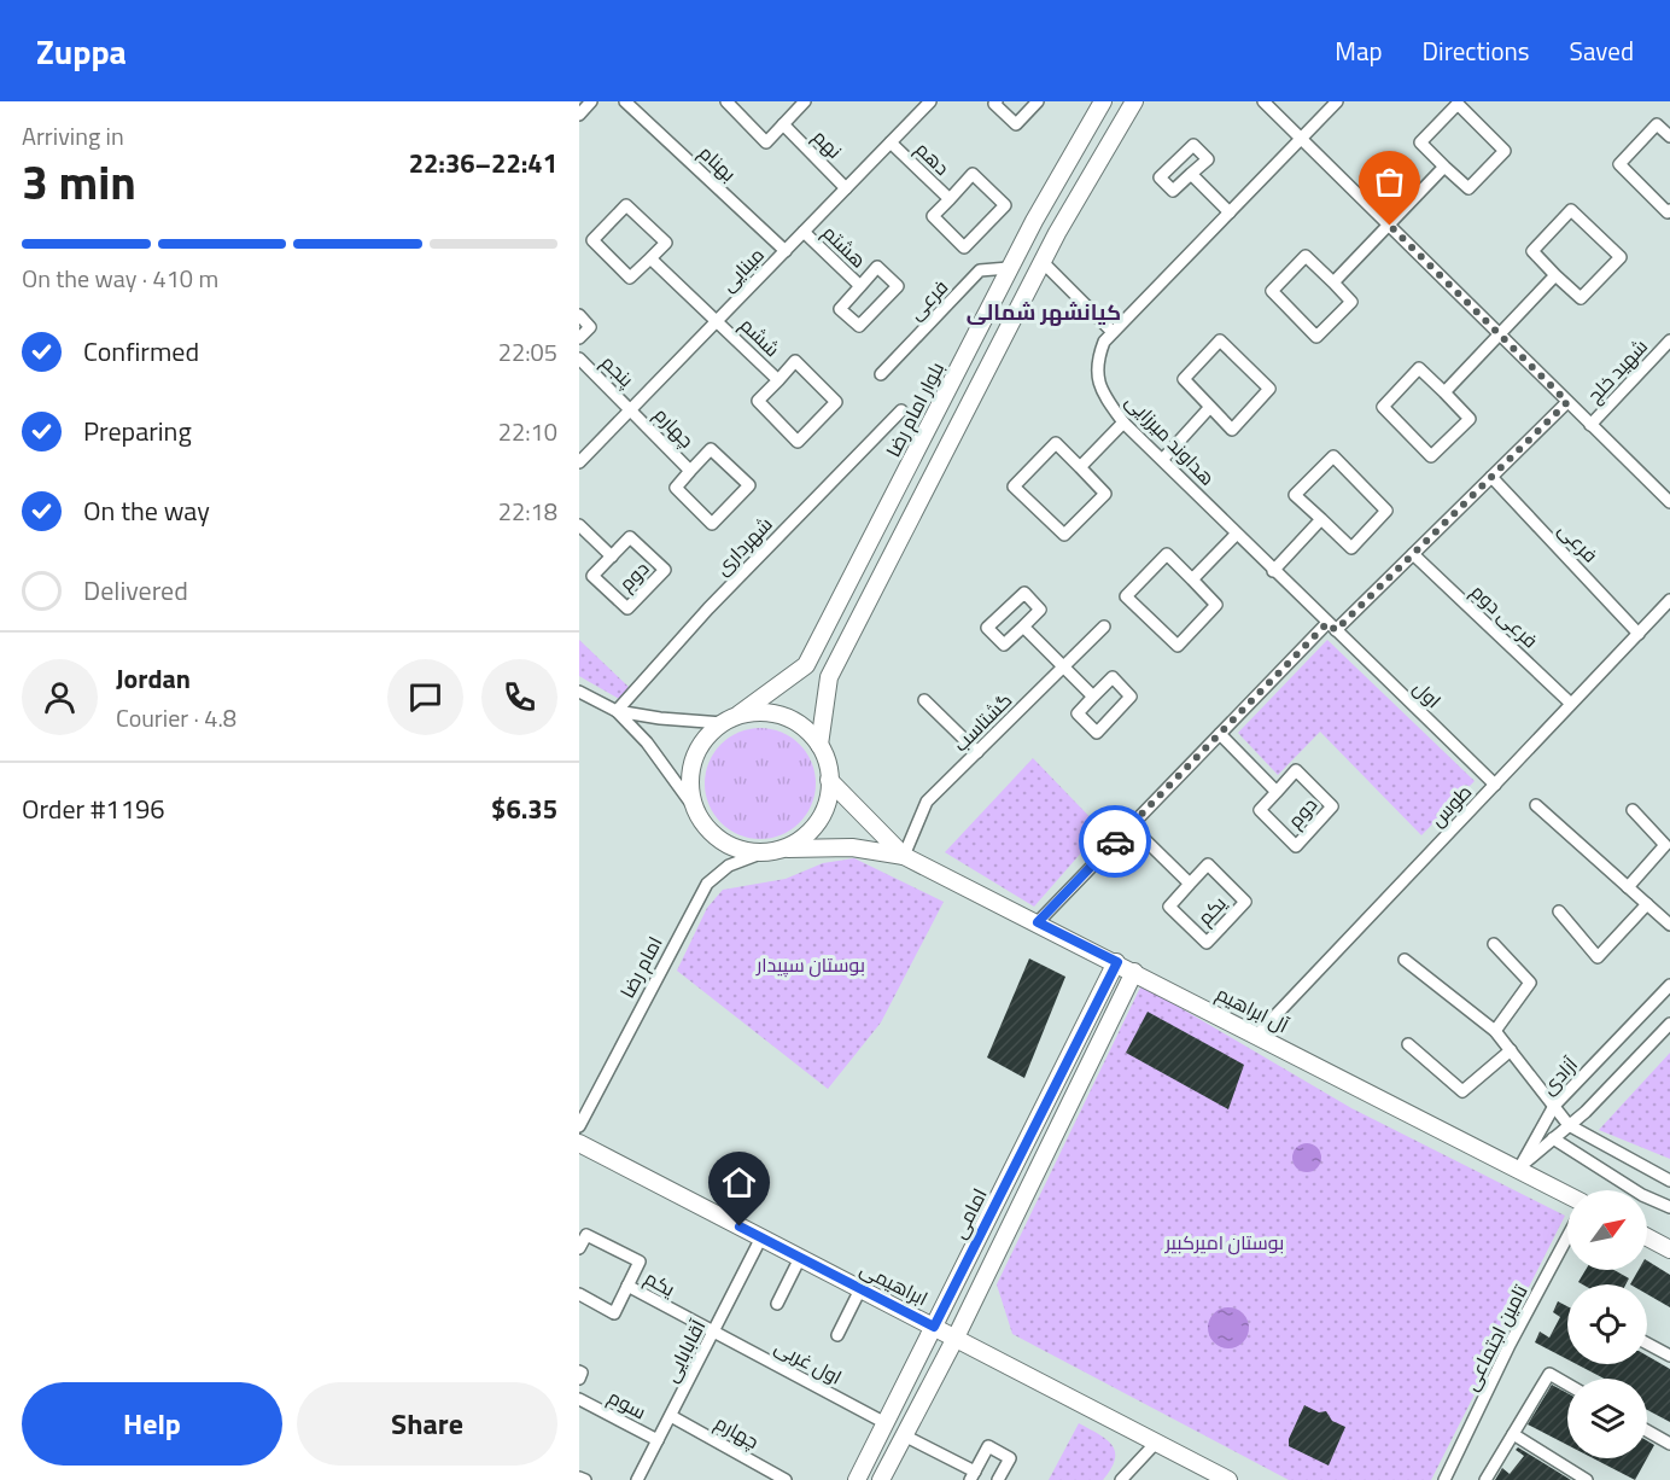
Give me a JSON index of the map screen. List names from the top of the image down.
{
  "streets": {
    "main road": [
      "بلوار امام رضا",
      "آل ابراهیم",
      "امامی",
      "ابراهیمی"
    ],
    "street": [
      "نهم",
      "دهم",
      "بهنام",
      "هشتم",
      "مینایی",
      "فرعی",
      "ششم",
      "پنجم",
      "شهید خلج",
      "چهارم",
      "هداوند میرزایی",
      "شهرداری",
      "دوم",
      "فرعی دوم",
      "اول",
      "گشتاسب",
      "طوس",
      "یکم",
      "امام رضا",
      "آزادی",
      "تامین اجتماعی",
      "آقابابایی",
      "اول غربی",
      "سوم"
    ]
  },
  "crossings": [
    ["نهم", "مینایی"],
    ["دهم", "مینایی"],
    ["بهنام", "مینایی"],
    ["هشتم", "مینایی"],
    ["مینایی", "ششم"],
    ["مینایی", "پنجم"],
    ["مینایی", "چهارم"],
    ["فرعی", "بلوار امام رضا"],
    ["فرعی", "طوس"],
    ["پنجم", "چهارم"],
    ["بلوار امام رضا", "امام رضا"],
    ["چهارم", "آقابابایی"],
    ["هداوند میرزایی", "اول"],
    ["فرعی دوم", "طوس"],
    ["اول", "طوس"],
    ["گشتاسب", "آل ابراهیم"],
    ["طوس", "آل ابراهیم"],
    ["یکم", "آقابابایی"],
    ["یکم", "اول غربی"],
    ["آل ابراهیم", "آزادی"],
    ["آل ابراهیم", "امامی"],
    ["امامی", "ابراهیمی"],
    ["امامی", "اول غربی"],
    ["ابراهیمی", "آقابابایی"],
    ["آقابابایی", "اول غربی"],
    ["آقابابایی", "سوم"]
  ],
  "districts": ["کیانشهر شمالی"],
  "parks": ["بوستان سپیدار", "بوستان امیرکبیر"],
  "north": "top right",
  "page": {
    "header": "Zuppa",
    "nav": ["Map", "Directions", "Saved"],
    "heading": ["3 min", "Arriving in", "22:36–22:41"],
    "panel": [
      "Jordan",
      "Courier · 4.8",
      "Order #1196",
      "$6.35"
    ],
    "bar": "On the way · 410 m",
    "list": [
      ["Confirmed", "22:05"],
      ["Preparing", "22:10"],
      ["On the way", "22:18"],
      "Delivered"
    ],
    "buttons": ["Help", "Share"]
  }
}
